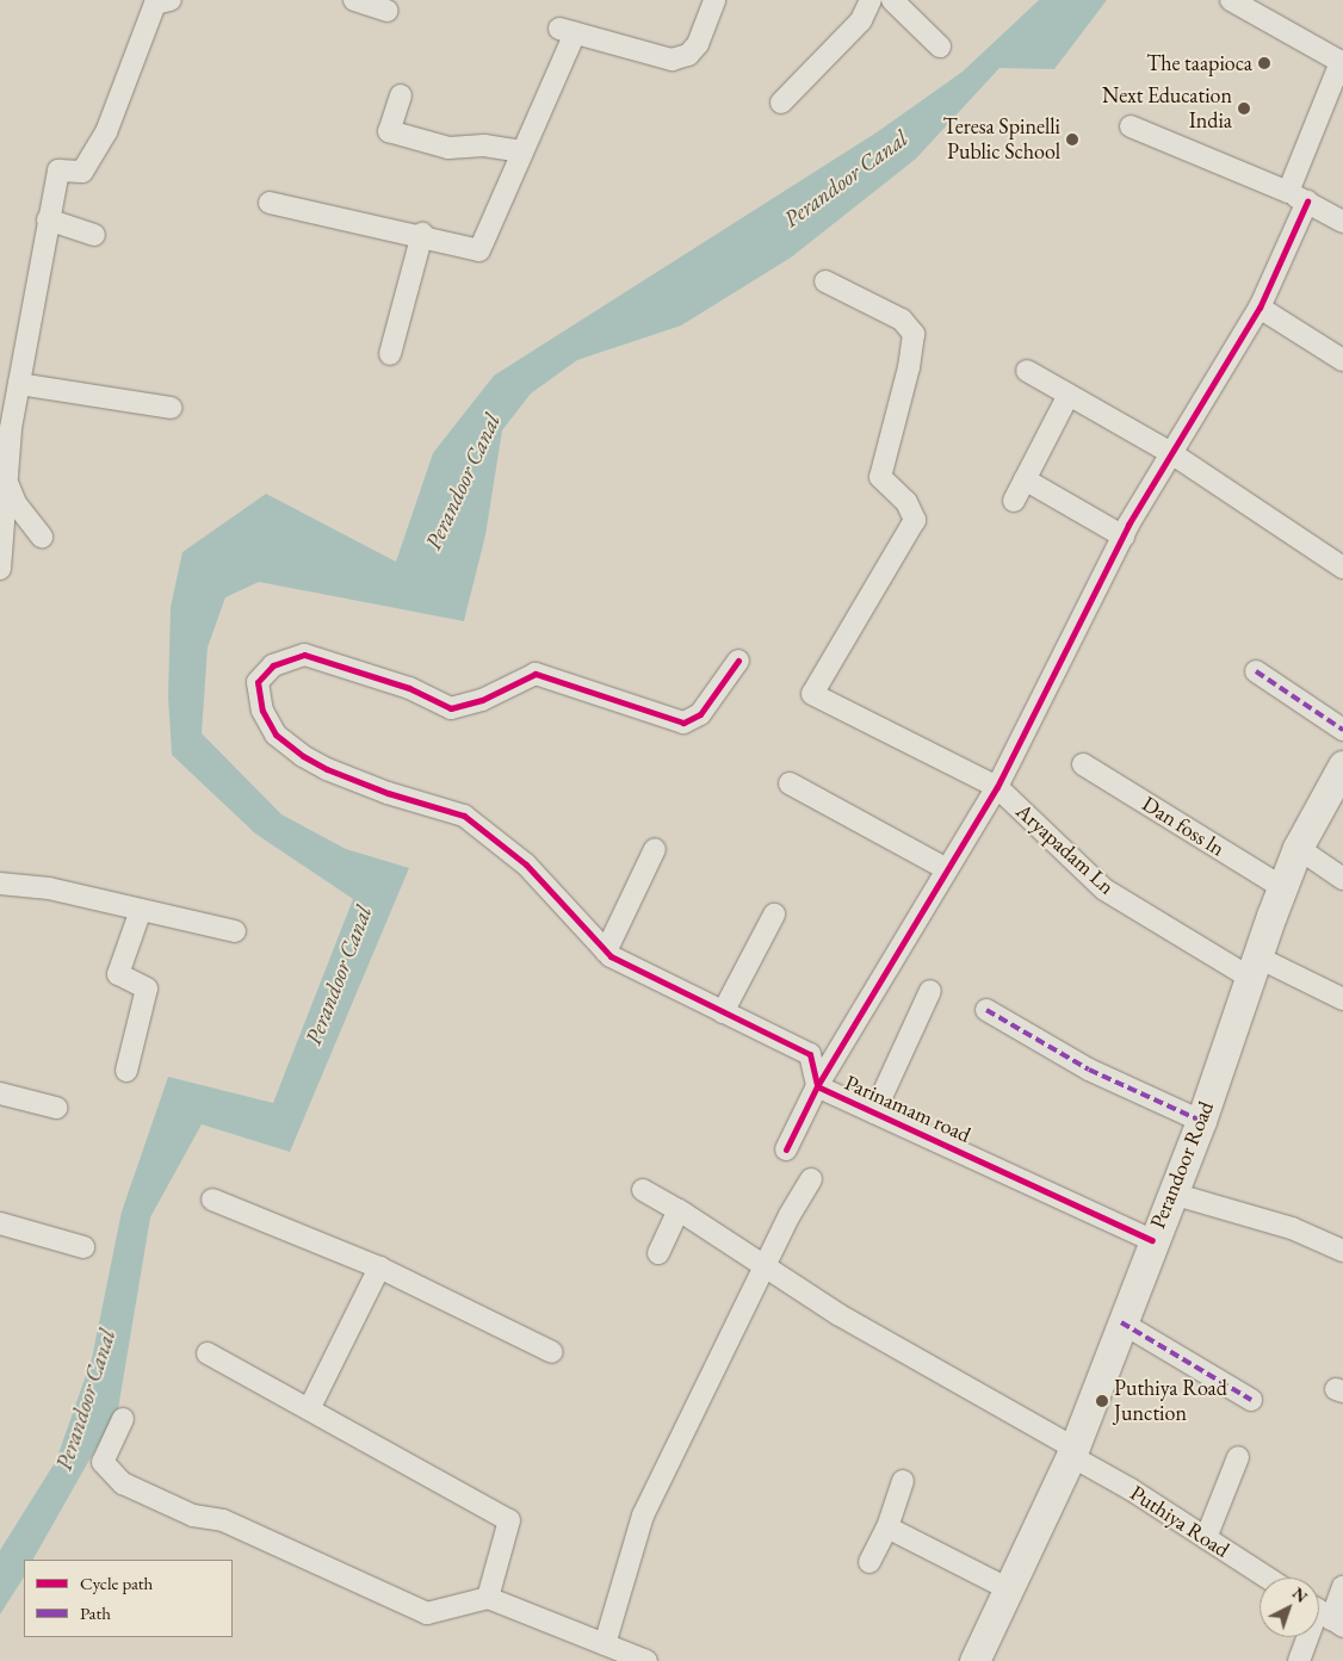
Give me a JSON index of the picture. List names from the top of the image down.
{
  "streets": {
    "main road": ["Perandoor Road"],
    "street": [
      "Dan foss ln",
      "Aryapadam Ln",
      "Parinamam road",
      "Puthiya Road"
    ]
  },
  "crossings": [
    ["Dan foss ln", "Perandoor Road"],
    ["Aryapadam Ln", "Perandoor Road"],
    ["Parinamam road", "Perandoor Road"],
    ["Perandoor Road", "Puthiya Road"]
  ],
  "water": ["Perandoor Canal"],
  "places": [
    "The taapioca",
    "Next Education India",
    "Teresa Spinelli Public School",
    "Puthiya Road Junction"
  ],
  "legend": ["Cycle path", "Path"],
  "north": "top right"
}
